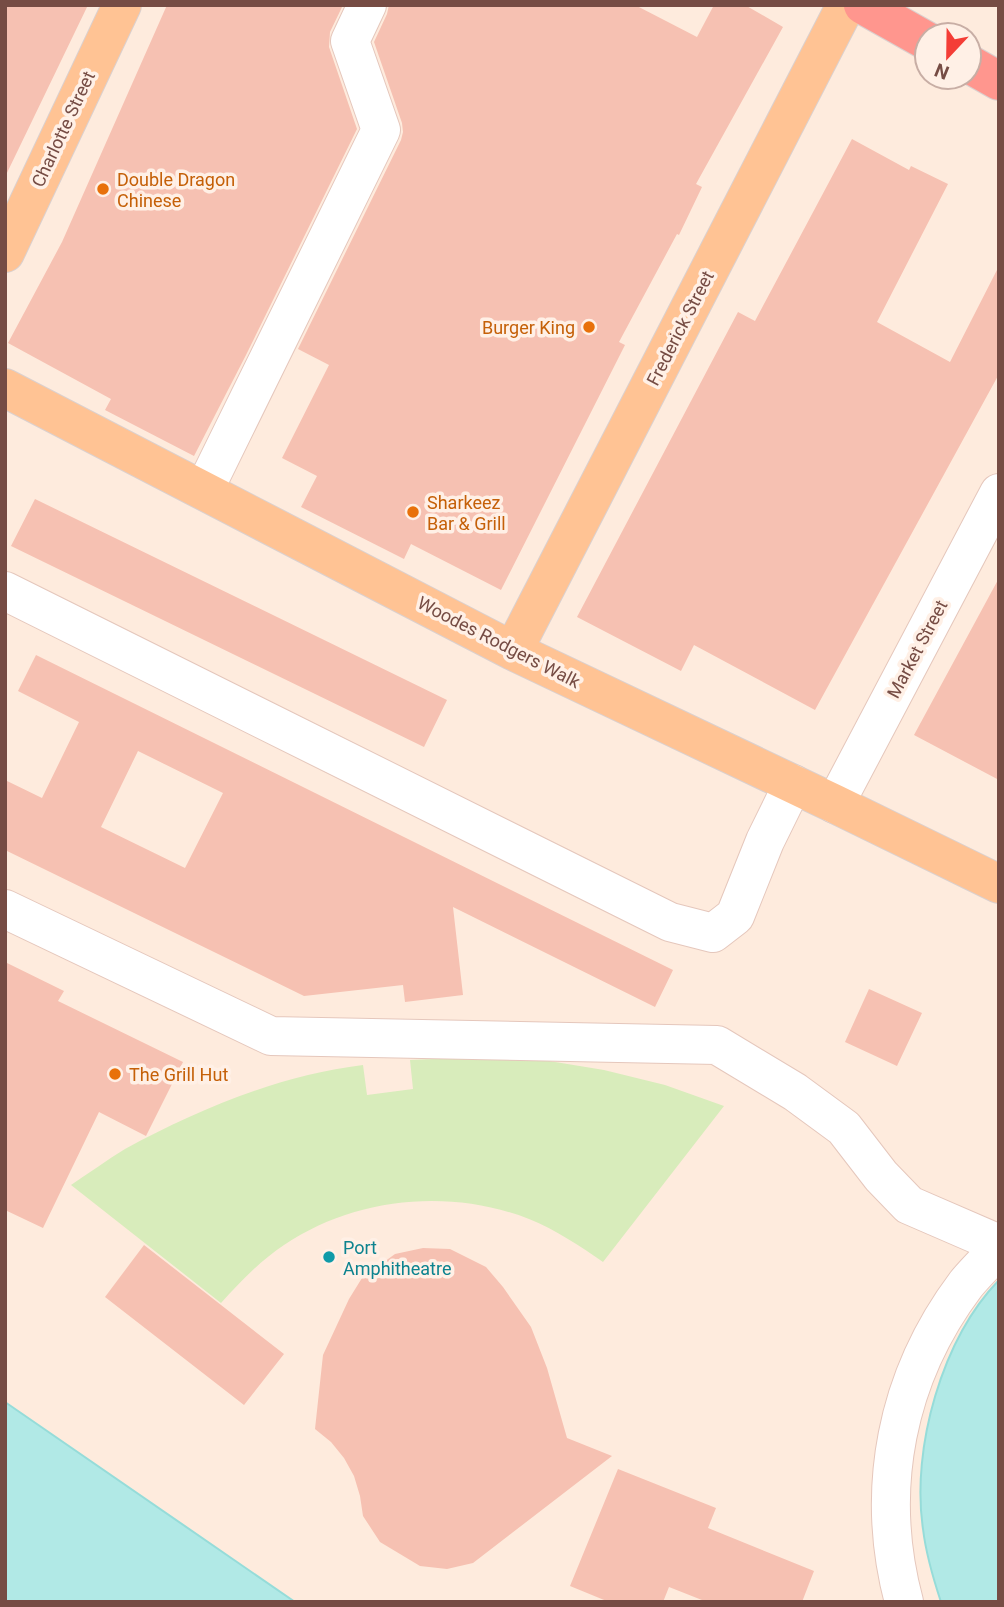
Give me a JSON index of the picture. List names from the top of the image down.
{
  "streets": {
    "main road": ["Charlotte Street", "Frederick Street", "Woodes Rodgers Walk"],
    "street": ["Market Street"]
  },
  "crossings": [
    ["Frederick Street", "Woodes Rodgers Walk"],
    ["Woodes Rodgers Walk", "Market Street"]
  ],
  "places": [
    "Double Dragon Chinese",
    "Burger King",
    "Sharkeez Bar & Grill",
    "The Grill Hut",
    "Port Amphitheatre"
  ],
  "north": "bottom"
}
